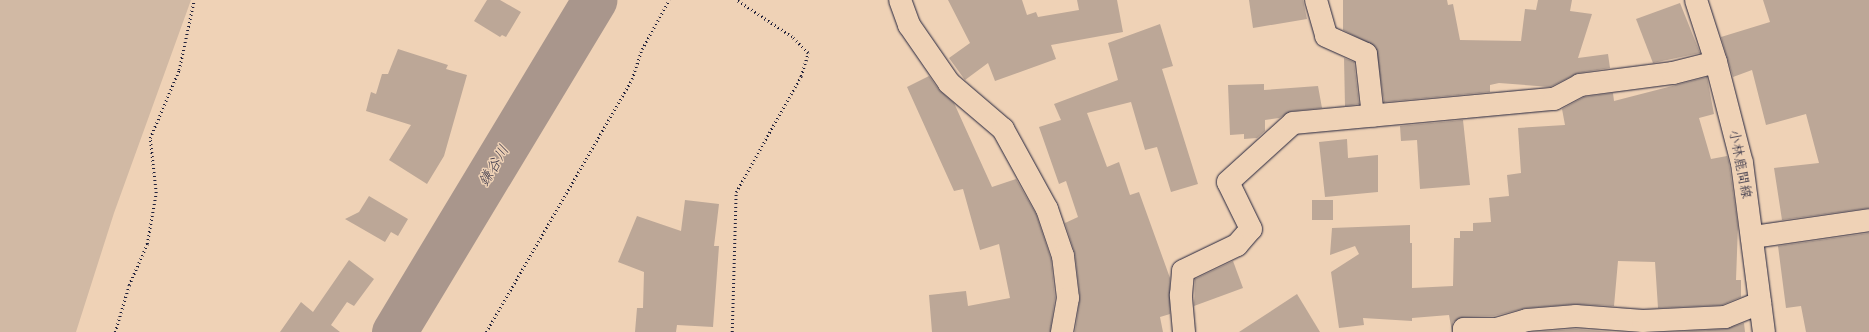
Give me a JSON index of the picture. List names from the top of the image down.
{
  "streets": {
    "street": ["小林鹿間線"]
  },
  "water": ["鎌谷川"]
}
